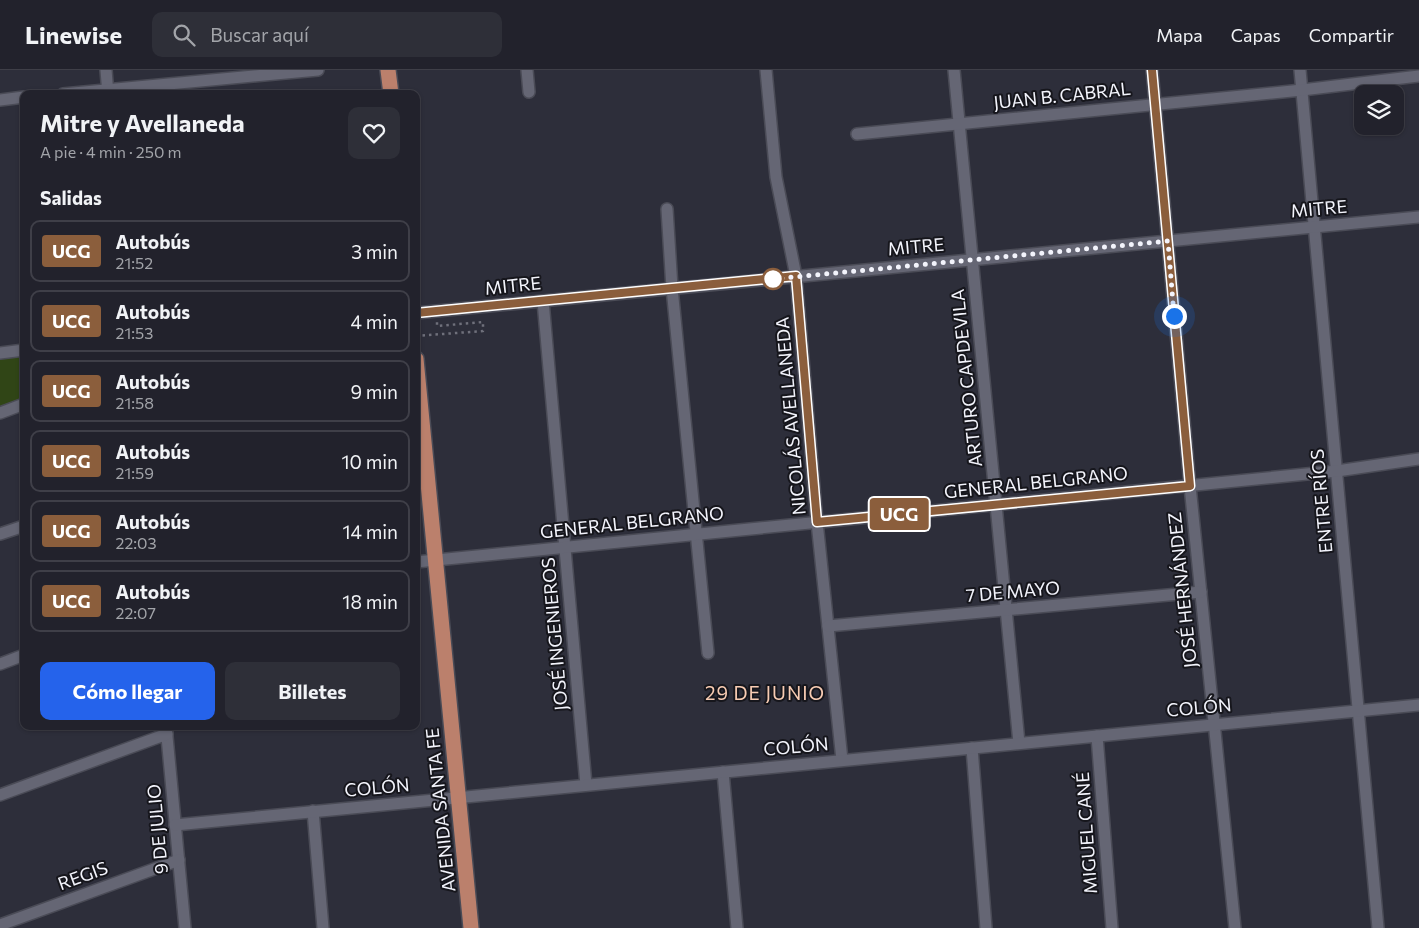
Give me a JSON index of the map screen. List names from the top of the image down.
{
  "streets": {
    "main road": ["AVENIDA SANTA FE"],
    "street": [
      "JUAN B. CABRAL",
      "MITRE",
      "ARTURO CAPDEVILA",
      "NICOLÁS AVELLANEDA",
      "GENERAL BELGRANO",
      "ENTRE RÍOS",
      "JOSÉ HERNÁNDEZ",
      "7 DE MAYO",
      "JOSÉ INGENIEROS",
      "COLÓN",
      "9 DE JULIO",
      "MIGUEL CANÉ",
      "REGIS"
    ]
  },
  "crossings": [
    ["JUAN B. CABRAL", "ARTURO CAPDEVILA"],
    ["JUAN B. CABRAL", "ENTRE RÍOS"],
    ["JUAN B. CABRAL", "JOSÉ HERNÁNDEZ"],
    ["MITRE", "ARTURO CAPDEVILA"],
    ["MITRE", "NICOLÁS AVELLANEDA"],
    ["MITRE", "ENTRE RÍOS"],
    ["MITRE", "JOSÉ HERNÁNDEZ"],
    ["MITRE", "JOSÉ INGENIEROS"],
    ["ARTURO CAPDEVILA", "GENERAL BELGRANO"],
    ["ARTURO CAPDEVILA", "7 DE MAYO"],
    ["ARTURO CAPDEVILA", "COLÓN"],
    ["NICOLÁS AVELLANEDA", "GENERAL BELGRANO"],
    ["NICOLÁS AVELLANEDA", "7 DE MAYO"],
    ["NICOLÁS AVELLANEDA", "COLÓN"],
    ["GENERAL BELGRANO", "ENTRE RÍOS"],
    ["GENERAL BELGRANO", "JOSÉ HERNÁNDEZ"],
    ["GENERAL BELGRANO", "JOSÉ INGENIEROS"],
    ["GENERAL BELGRANO", "AVENIDA SANTA FE"],
    ["ENTRE RÍOS", "COLÓN"],
    ["JOSÉ HERNÁNDEZ", "7 DE MAYO"],
    ["JOSÉ HERNÁNDEZ", "COLÓN"],
    ["JOSÉ INGENIEROS", "COLÓN"],
    ["COLÓN", "AVENIDA SANTA FE"],
    ["COLÓN", "9 DE JULIO"],
    ["COLÓN", "MIGUEL CANÉ"],
    ["9 DE JULIO", "REGIS"]
  ],
  "districts": ["29 DE JUNIO"],
  "lines": ["bus line UCG"],
  "page": {
    "header": "Linewise",
    "search": "Buscar aquí",
    "nav": ["Mapa", "Capas", "Compartir"],
    "on_map": "UCG",
    "heading": [
      ["Mitre y Avellaneda", "A pie · 4 min · 250 m"],
      "Salidas"
    ],
    "list": [
      {
        "mark": "UCG",
        "name": "Autobús",
        "note": "21:52",
        "value": "3 min"
      },
      {
        "mark": "UCG",
        "name": "Autobús",
        "note": "21:53",
        "value": "4 min"
      },
      {
        "mark": "UCG",
        "name": "Autobús",
        "note": "21:58",
        "value": "9 min"
      },
      {
        "mark": "UCG",
        "name": "Autobús",
        "note": "21:59",
        "value": "10 min"
      },
      {
        "mark": "UCG",
        "name": "Autobús",
        "note": "22:03",
        "value": "14 min"
      },
      {
        "mark": "UCG",
        "name": "Autobús",
        "note": "22:07",
        "value": "18 min"
      }
    ],
    "buttons": ["Cómo llegar", "Billetes"]
  }
}
